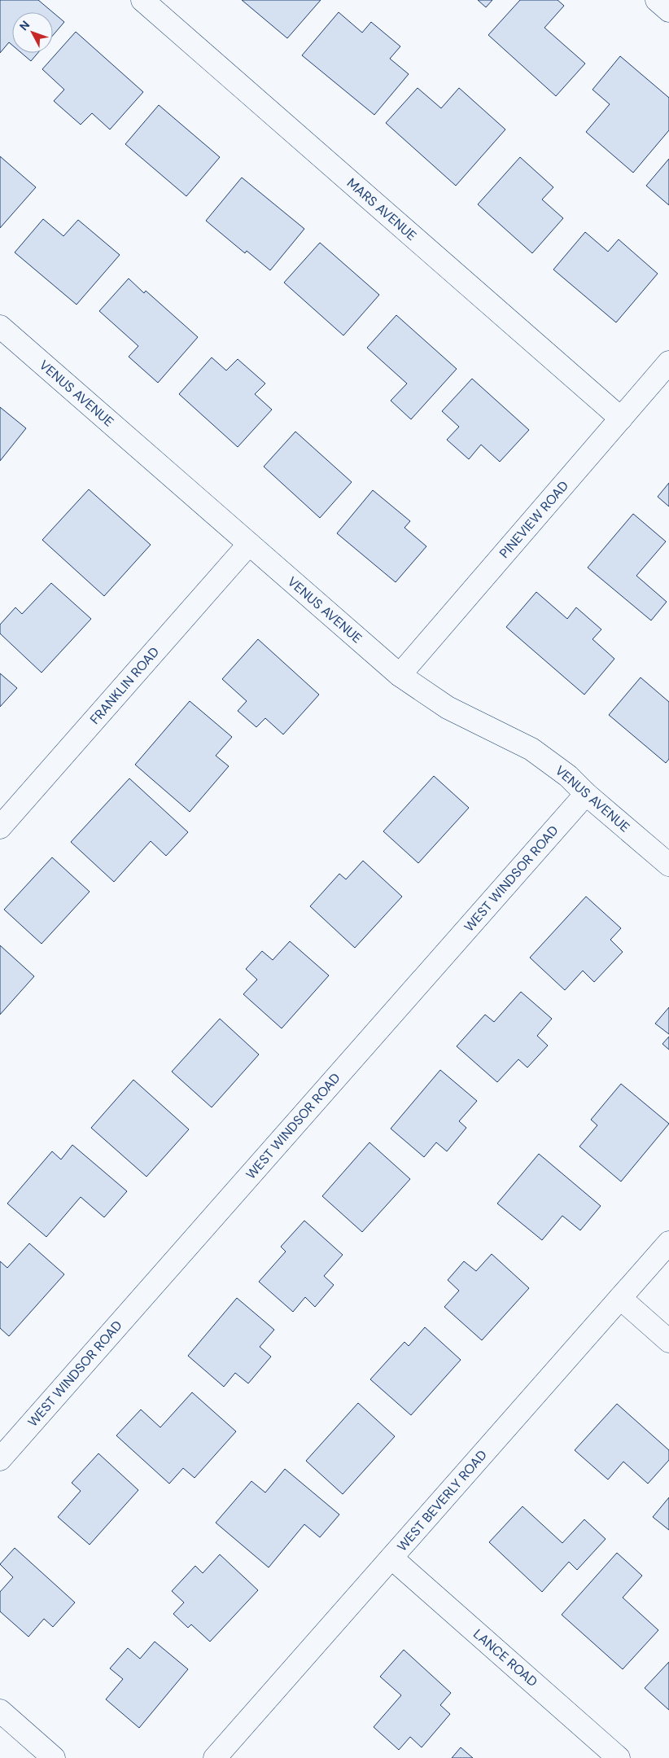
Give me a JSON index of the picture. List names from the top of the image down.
{
  "streets": {
    "street": [
      "MARS AVENUE",
      "VENUS AVENUE",
      "PINEVIEW ROAD",
      "FRANKLIN ROAD",
      "WEST WINDSOR ROAD",
      "WEST BEVERLY ROAD",
      "LANCE ROAD"
    ]
  },
  "crossings": [
    ["MARS AVENUE", "PINEVIEW ROAD"],
    ["VENUS AVENUE", "PINEVIEW ROAD"],
    ["VENUS AVENUE", "FRANKLIN ROAD"],
    ["VENUS AVENUE", "WEST WINDSOR ROAD"],
    ["WEST BEVERLY ROAD", "LANCE ROAD"]
  ],
  "north": "top left"
}
